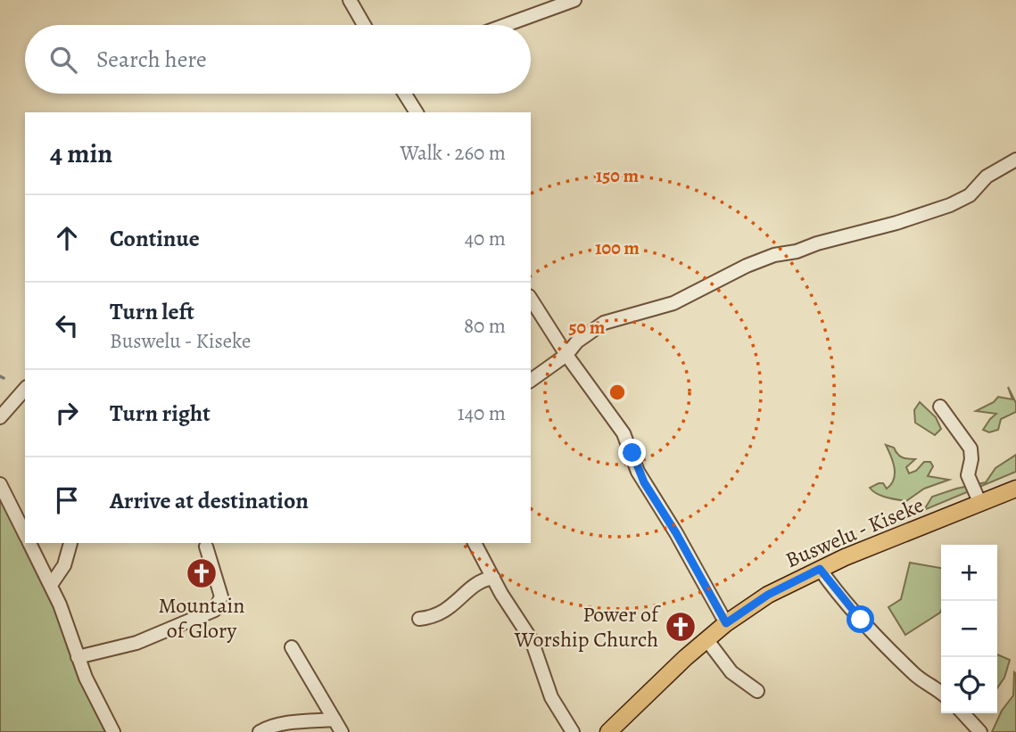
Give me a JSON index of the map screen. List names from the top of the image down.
{
  "streets": {
    "main road": ["Buswelu - Kiseke"]
  },
  "places": {
    "church": ["Mountain of Glory", "Power of Worship Church"]
  },
  "page": {
    "search": "Search here",
    "heading": ["4 min", "Walk · 260 m"],
    "list": [
      ["Continue", "40 m"],
      ["Turn left", "Buswelu - Kiseke", "80 m"],
      ["Turn right", "140 m"],
      "Arrive at destination"
    ],
    "map_buttons": ["+", "−"]
  },
  "rings": ["150 m", "100 m", "50 m"]
}
